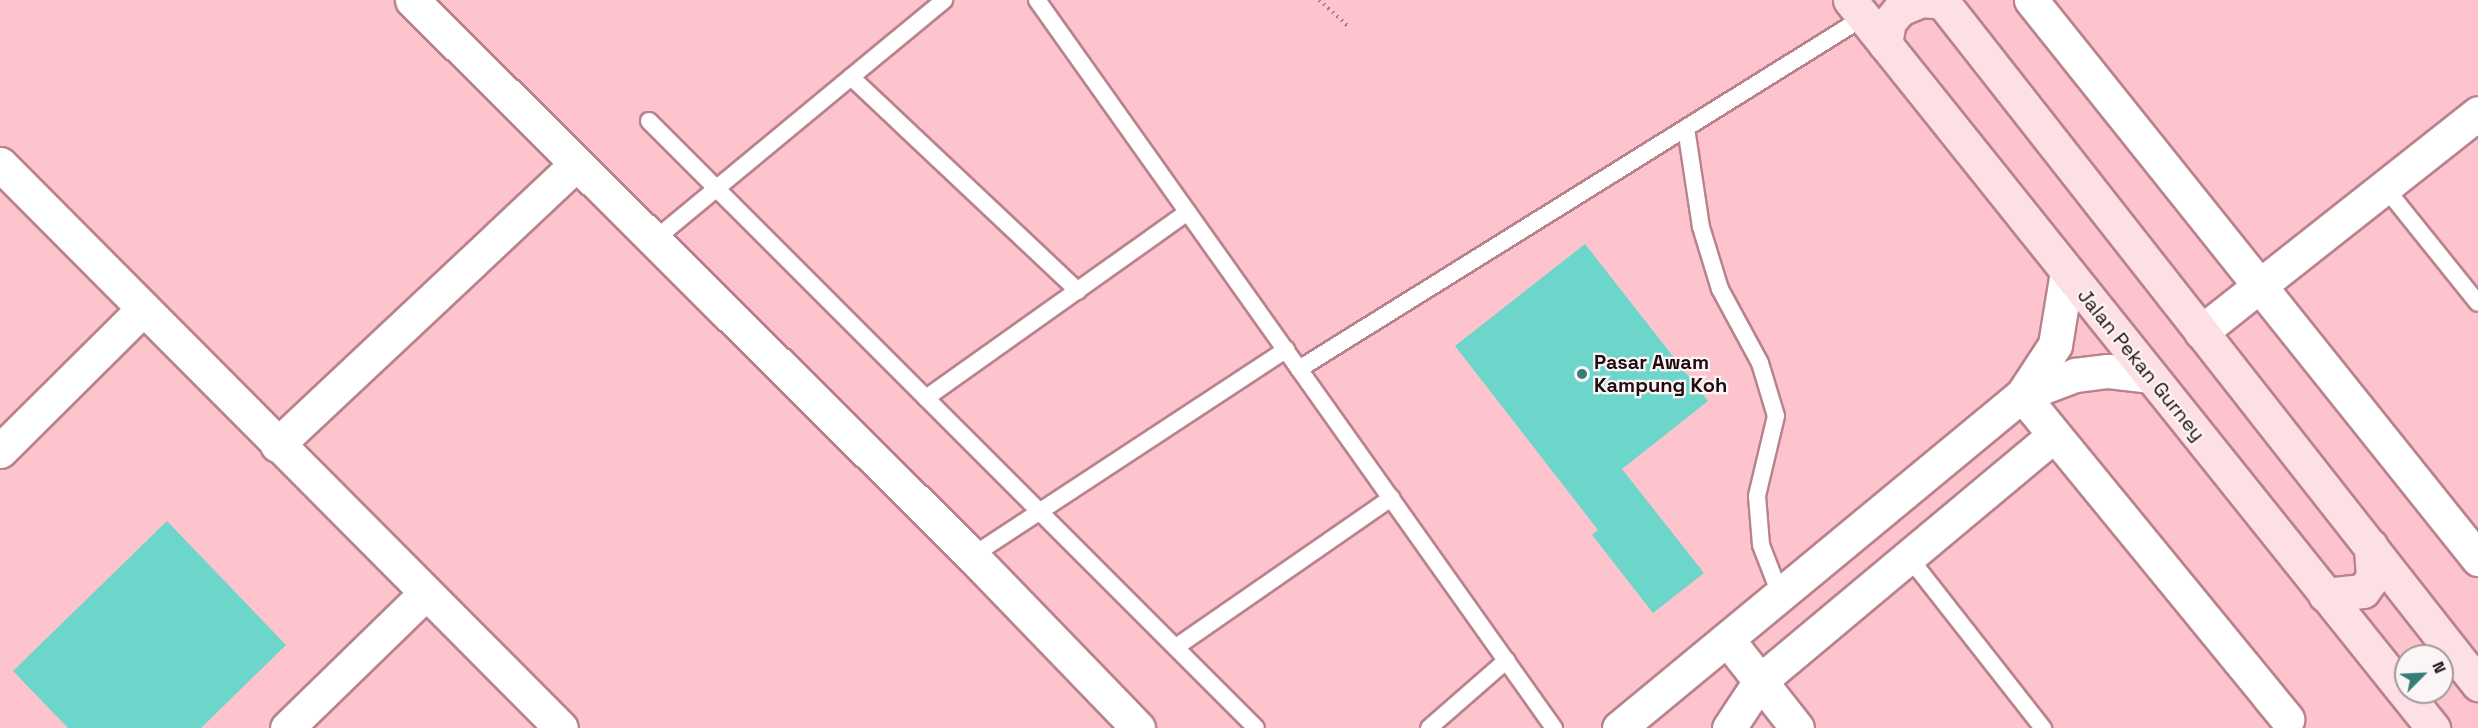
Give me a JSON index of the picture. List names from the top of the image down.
{
  "streets": {
    "main road": ["Jalan Pekan Gurney"]
  },
  "places": ["Pasar Awam Kampung Koh"],
  "north": "top right"
}
